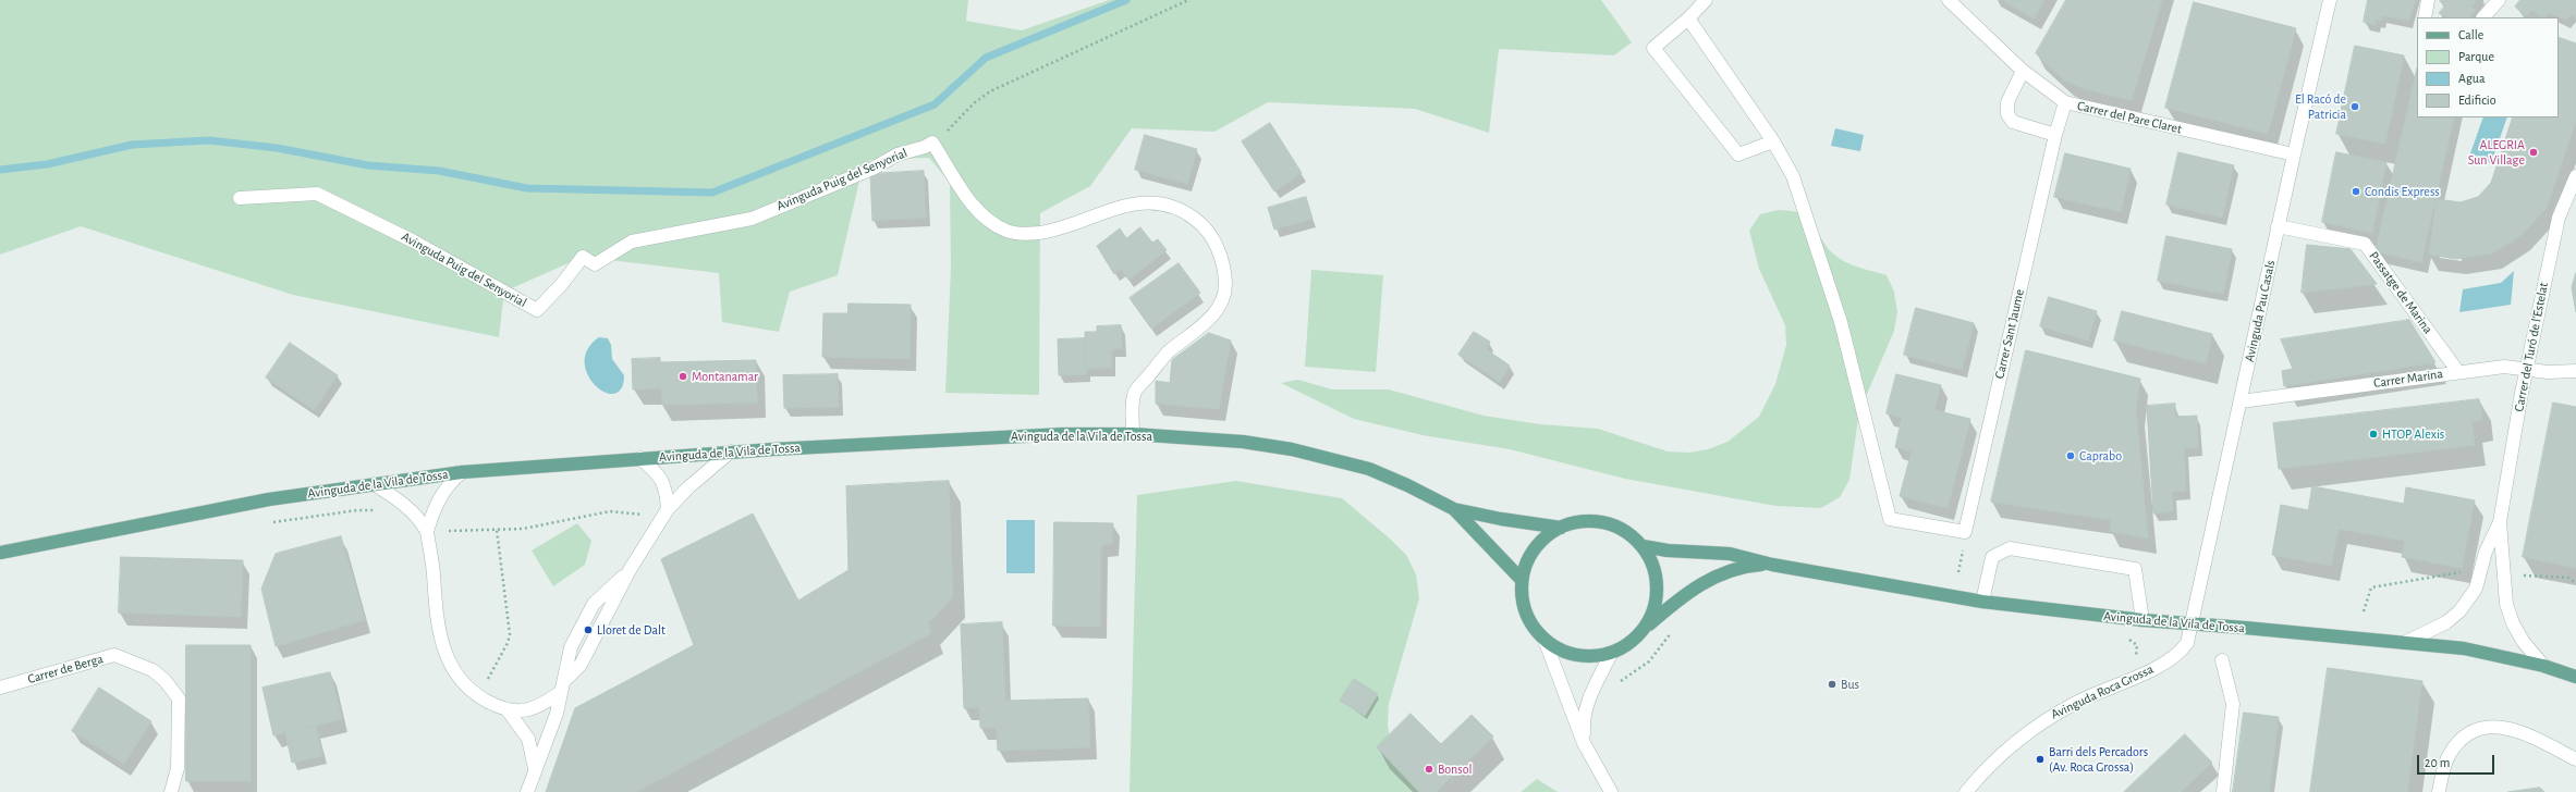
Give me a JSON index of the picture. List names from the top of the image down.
{
  "streets": {
    "main road": ["Avinguda de la Vila de Tossa"],
    "street": [
      "Carrer del Pare Claret",
      "Avinguda Puig del Senyorial",
      "Passatge de Marina",
      "Avinguda Pau Casals",
      "Carrer Sant Jaume",
      "Carrer del Turó de l'Estelat",
      "Carrer Marina",
      "Carrer de Berga",
      "Avinguda Roca Grossa"
    ]
  },
  "crossings": [
    ["Carrer del Pare Claret", "Avinguda Pau Casals"],
    ["Carrer del Pare Claret", "Carrer Sant Jaume"],
    ["Passatge de Marina", "Avinguda Pau Casals"],
    ["Passatge de Marina", "Carrer Marina"],
    ["Avinguda Pau Casals", "Carrer Marina"],
    ["Avinguda Pau Casals", "Avinguda de la Vila de Tossa"],
    ["Avinguda Pau Casals", "Avinguda Roca Grossa"],
    ["Carrer del Turó de l'Estelat", "Carrer Marina"],
    ["Carrer del Turó de l'Estelat", "Avinguda de la Vila de Tossa"],
    ["Avinguda de la Vila de Tossa", "Avinguda Roca Grossa"]
  ],
  "places": [
    "El Racó de Patricia",
    "ALEGRIA Sun Village",
    "Condis Express",
    "Montanamar",
    "HTOP Alexis",
    "Caprabo",
    "Lloret de Dalt",
    "Bus",
    "Barri dels Percadors (Av. Roca Grossa)",
    "Bonsol"
  ],
  "legend": [
    "Calle",
    "Parque",
    "Agua",
    "Edificio"
  ],
  "scale_bar": "20 m"
}
